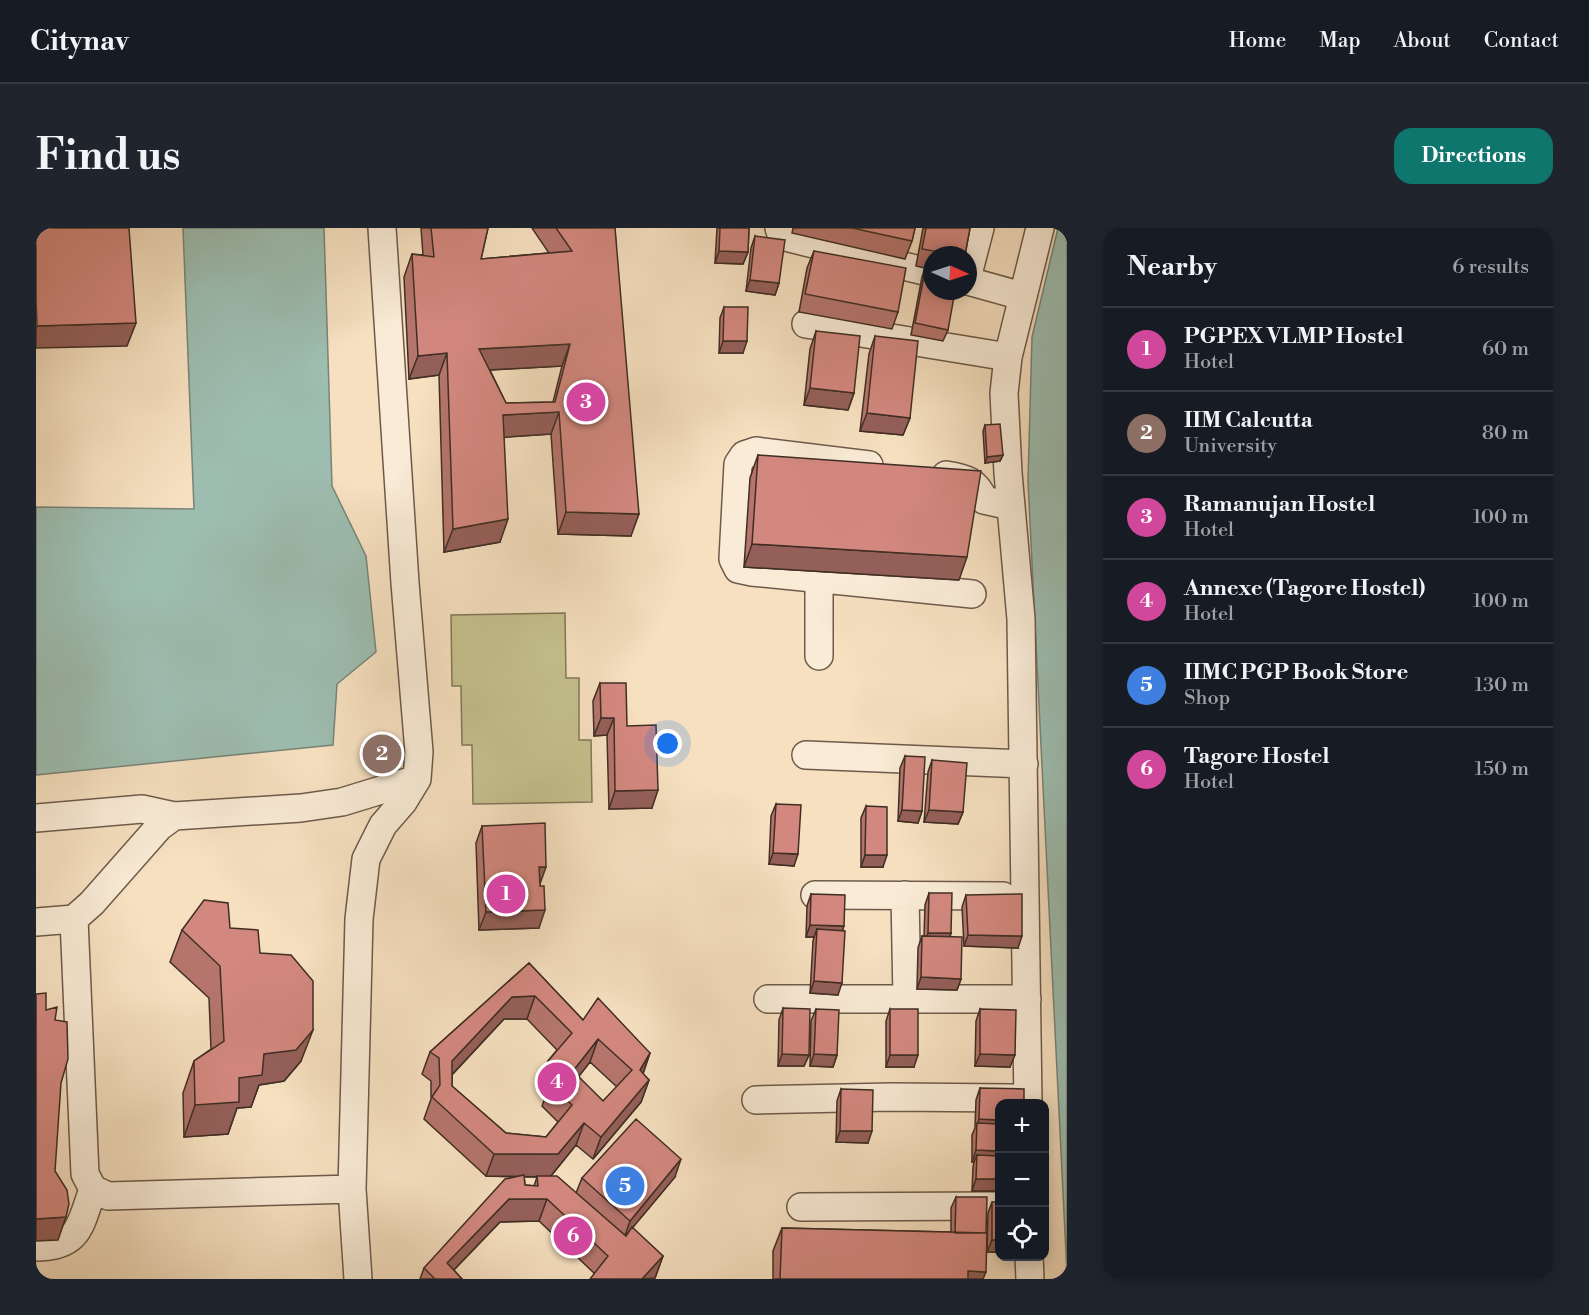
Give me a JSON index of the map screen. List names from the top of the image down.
{
  "north": "right",
  "page": {
    "header": "Citynav",
    "nav": [
      "Home",
      "Map",
      "About",
      "Contact"
    ],
    "buttons": "Directions",
    "title": "Find us",
    "heading": ["Nearby", "6 results"],
    "list": [
      {
        "mark": "1",
        "name": "PGPEX VLMP Hostel",
        "note": "Hotel",
        "value": "60 m"
      },
      {
        "mark": "2",
        "name": "IIM Calcutta",
        "note": "University",
        "value": "80 m"
      },
      {
        "mark": "3",
        "name": "Ramanujan Hostel",
        "note": "Hotel",
        "value": "100 m"
      },
      {
        "mark": "4",
        "name": "Annexe (Tagore Hostel)",
        "note": "Hotel",
        "value": "100 m"
      },
      {
        "mark": "5",
        "name": "IIMC PGP Book Store",
        "note": "Shop",
        "value": "130 m"
      },
      {
        "mark": "6",
        "name": "Tagore Hostel",
        "note": "Hotel",
        "value": "150 m"
      }
    ],
    "pins": [
      "3",
      "2",
      "1",
      "4",
      "5",
      "6"
    ],
    "map_buttons": ["+", "−"]
  }
}
